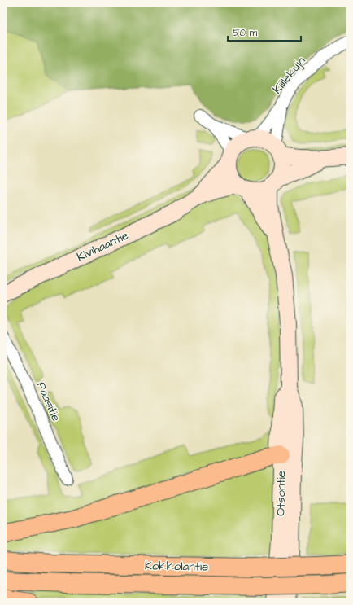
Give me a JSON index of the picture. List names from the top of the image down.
{
  "streets": {
    "highway": ["Kokkolantie"],
    "main road": ["Kivihaantie", "Otsontie"],
    "street": ["Kiillekuja", "Paasitie"]
  },
  "crossings": [
    ["Kiillekuja", "Kivihaantie"],
    ["Kiillekuja", "Otsontie"],
    ["Kivihaantie", "Otsontie"]
  ],
  "scale_bar": "50 m"
}
